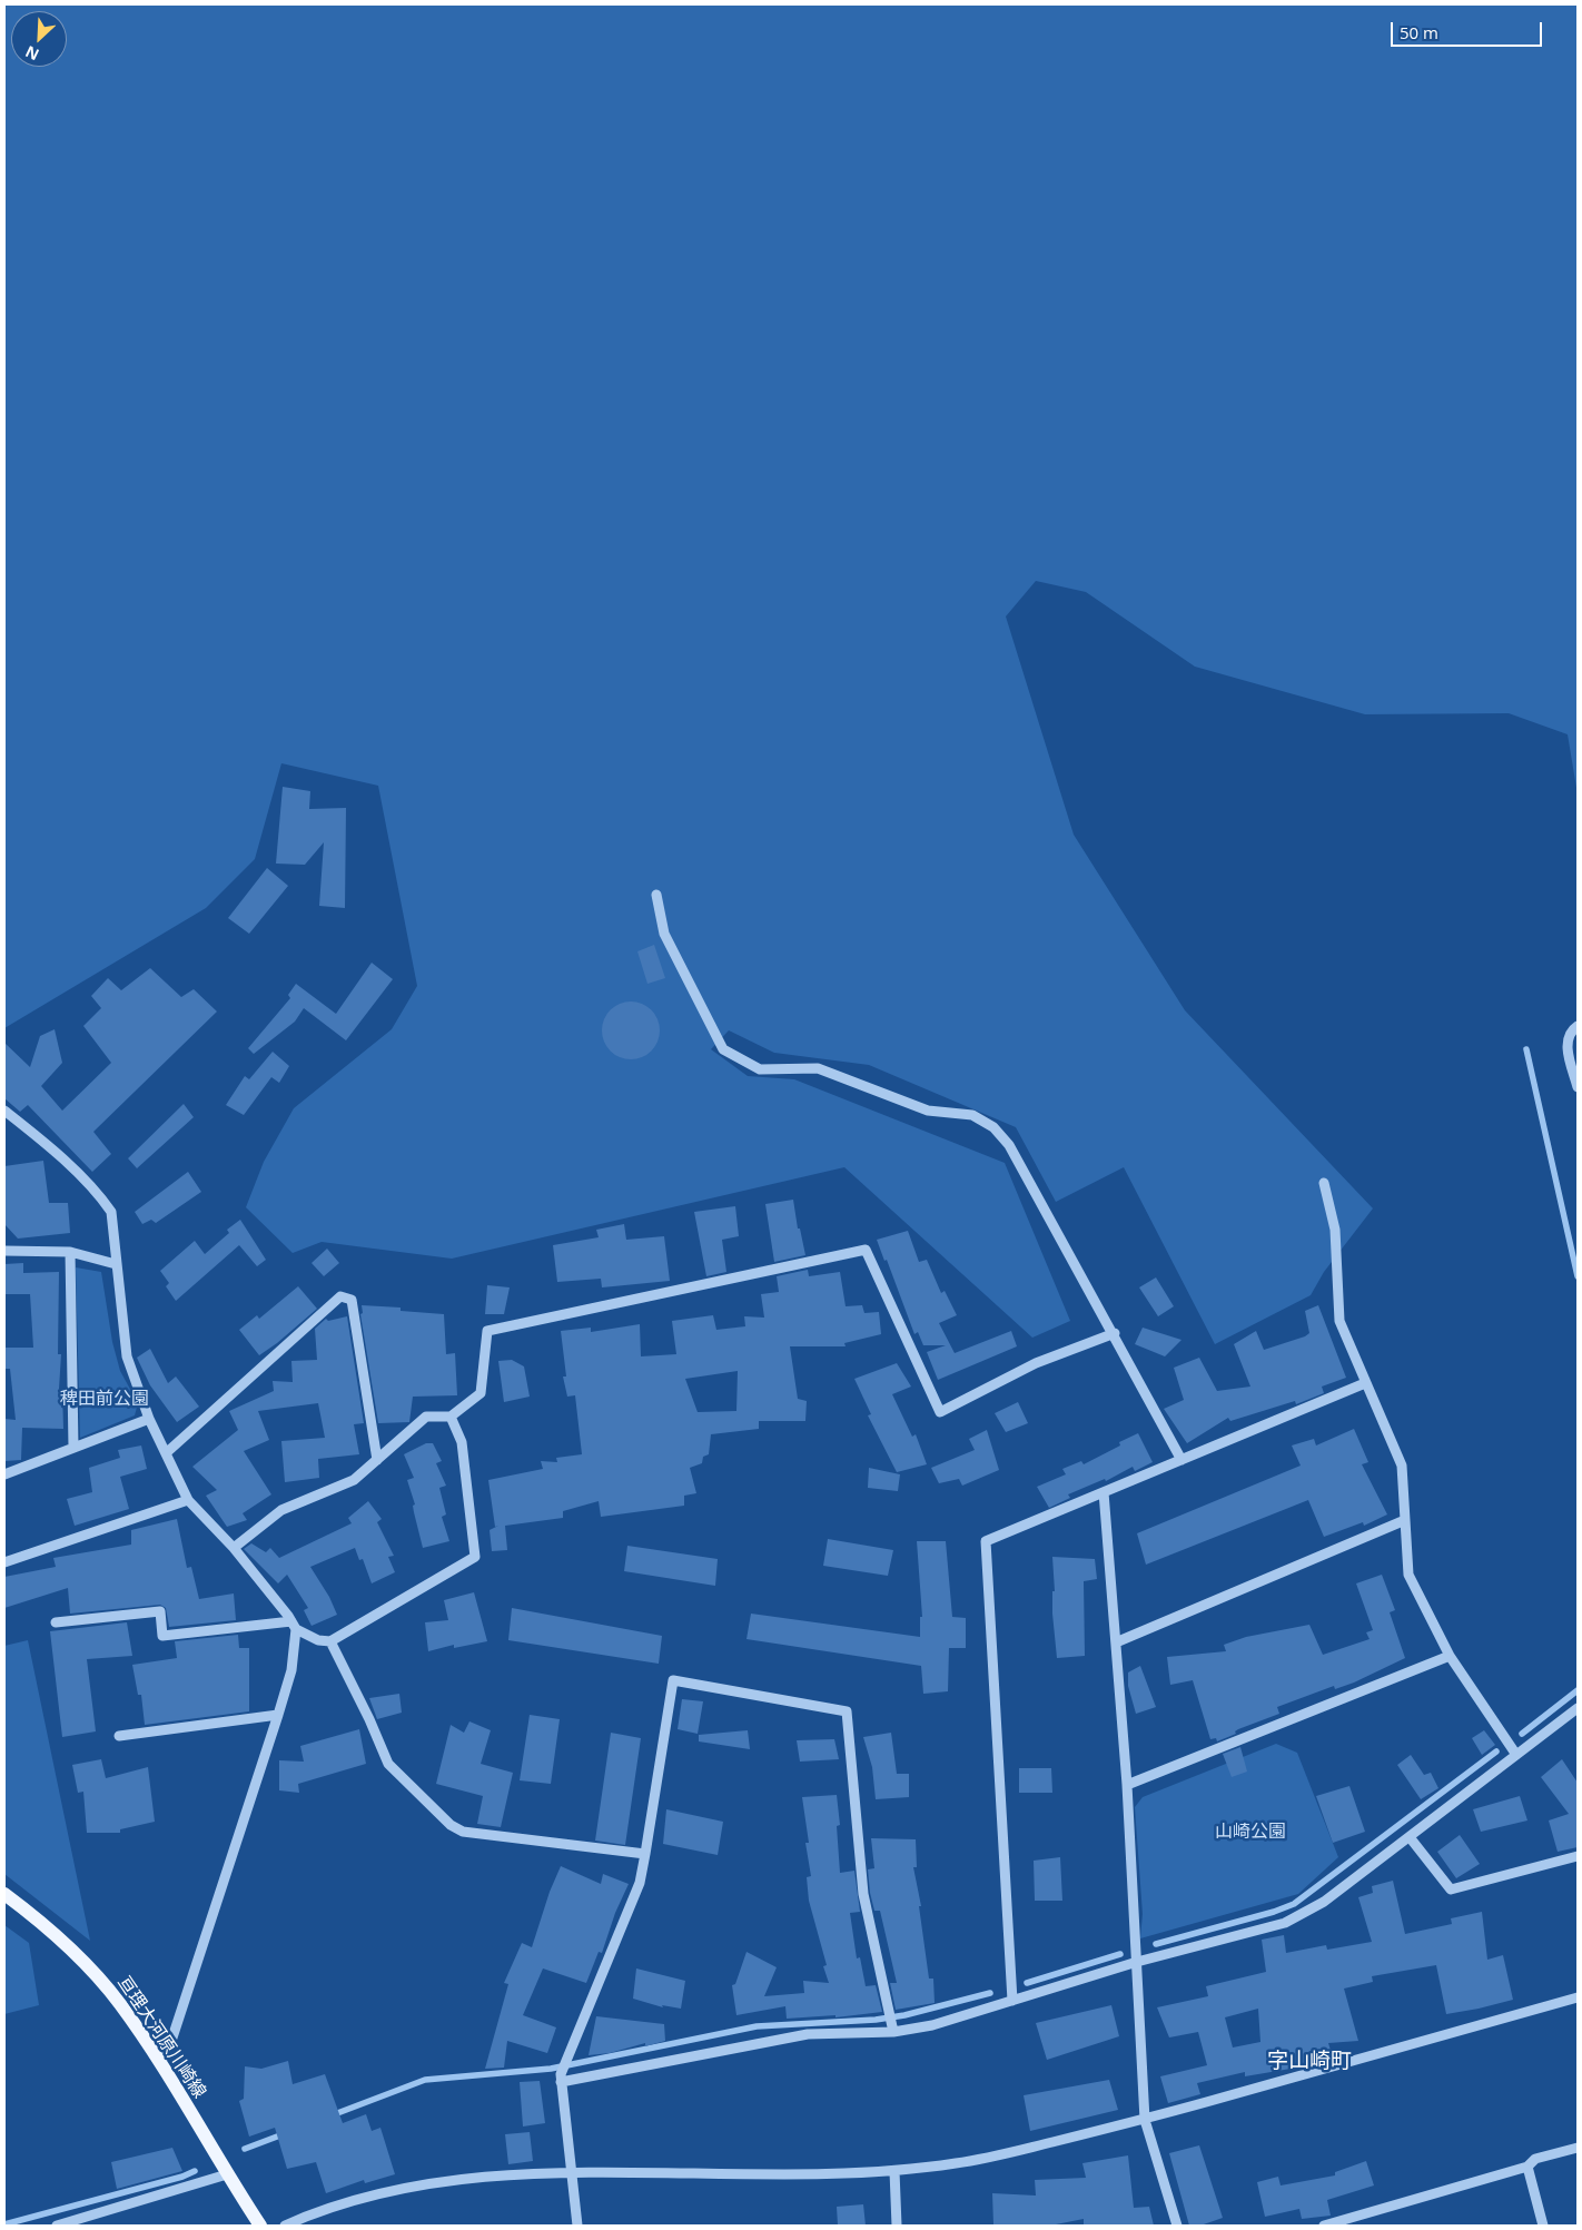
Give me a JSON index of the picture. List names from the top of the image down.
{
  "streets": {
    "main road": ["亘理大河原川崎線"]
  },
  "districts": ["字山崎町"],
  "parks": ["稗田前公園", "山崎公園"],
  "scale_bar": "50 m",
  "north": "bottom left"
}
